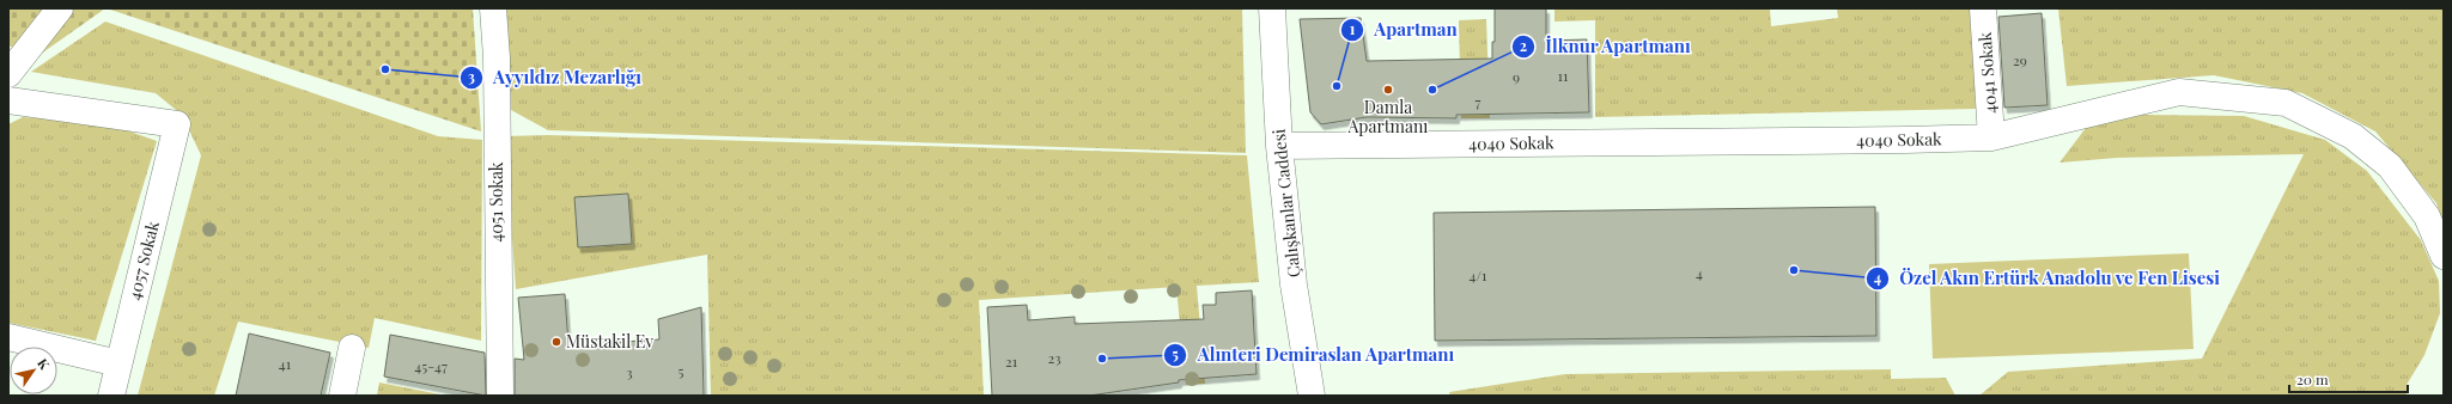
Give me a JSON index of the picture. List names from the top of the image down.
{
  "streets": {
    "street": [
      "4041 Sokak",
      "4040 Sokak",
      "4051 Sokak",
      "Çalışkanlar Caddesi",
      "4057 Sokak"
    ]
  },
  "crossings": [
    ["4041 Sokak", "4040 Sokak"],
    ["4040 Sokak", "Çalışkanlar Caddesi"]
  ],
  "places": [
    "Ayyıldız Mezarlığı",
    "Apartman",
    "Damla Apartmanı",
    "İlknur Apartmanı",
    "Özel Akın Ertürk Anadolu ve Fen Lisesi",
    "Müstakil Ev",
    "Alınteri Demiraslan Apartmanı"
  ],
  "house_numbers": [
    "29",
    "11",
    "9",
    "7",
    "4",
    "4/1",
    "23",
    "21",
    "41",
    "45-47",
    "5",
    "3"
  ],
  "scale_bar": "20 m",
  "north": "top right"
}
